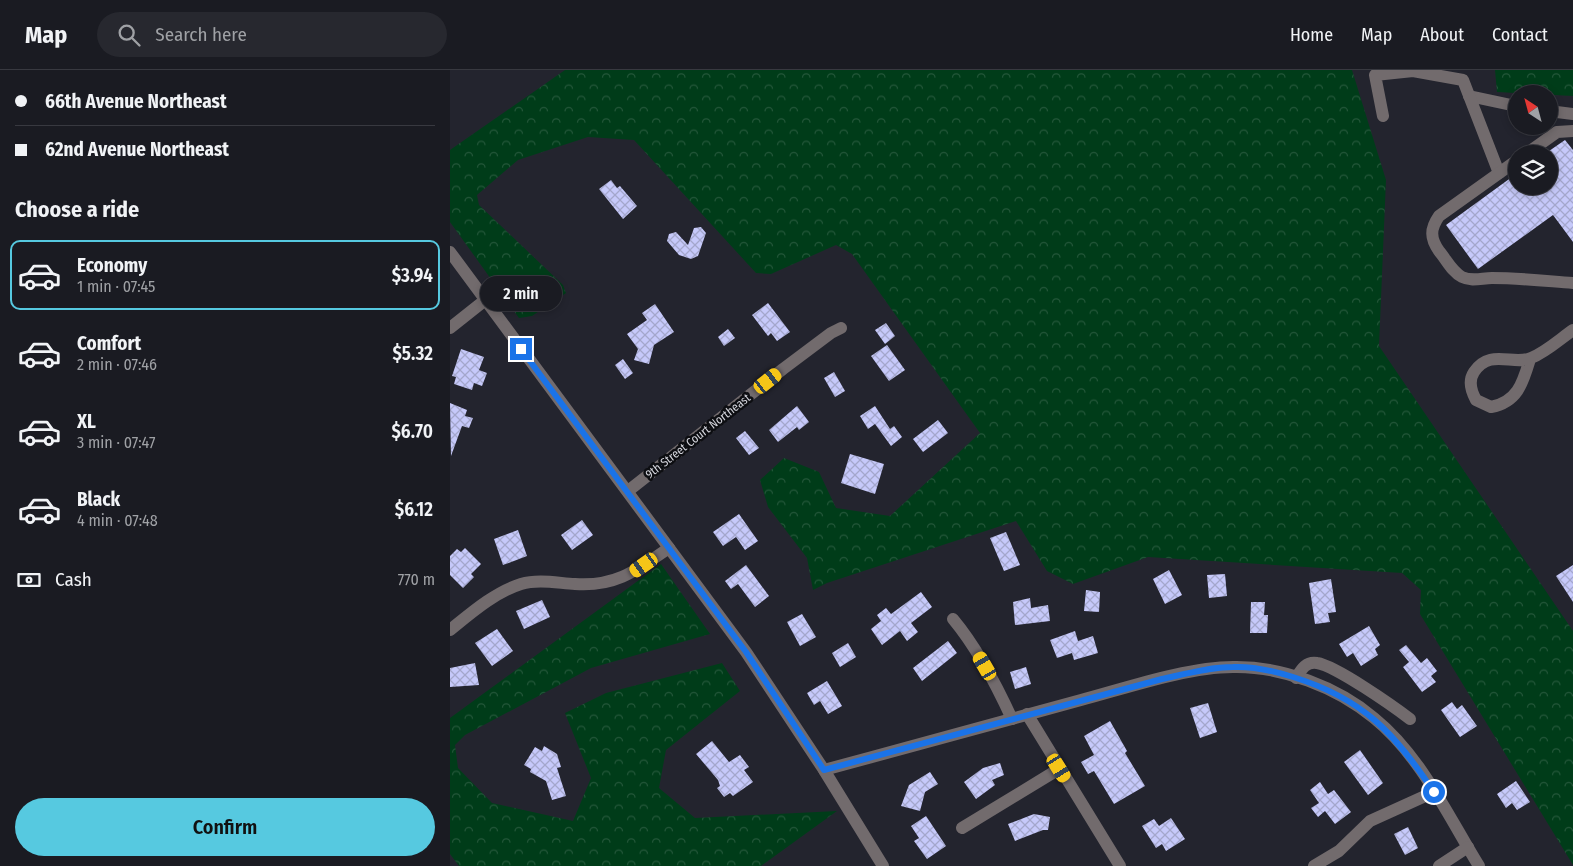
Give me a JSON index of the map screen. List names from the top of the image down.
{
  "streets": {
    "street": ["9th Street Court Northeast"]
  },
  "north": "top left",
  "page": {
    "header": "Map",
    "search": "Search here",
    "nav": [
      "Home",
      "Map",
      "About",
      "Contact"
    ],
    "banner": ["66th Avenue Northeast", "62nd Avenue Northeast"],
    "heading": "Choose a ride",
    "list": [
      {
        "name": "Economy",
        "note": "1 min · 07:45",
        "value": "$3.94"
      },
      {
        "name": "Comfort",
        "note": "2 min · 07:46",
        "value": "$5.32"
      },
      {
        "name": "XL",
        "note": "3 min · 07:47",
        "value": "$6.70"
      },
      {
        "name": "Black",
        "note": "4 min · 07:48",
        "value": "$6.12"
      }
    ],
    "bubble": "2 min",
    "pay": ["Cash", "770 m"],
    "buttons": "Confirm"
  }
}
